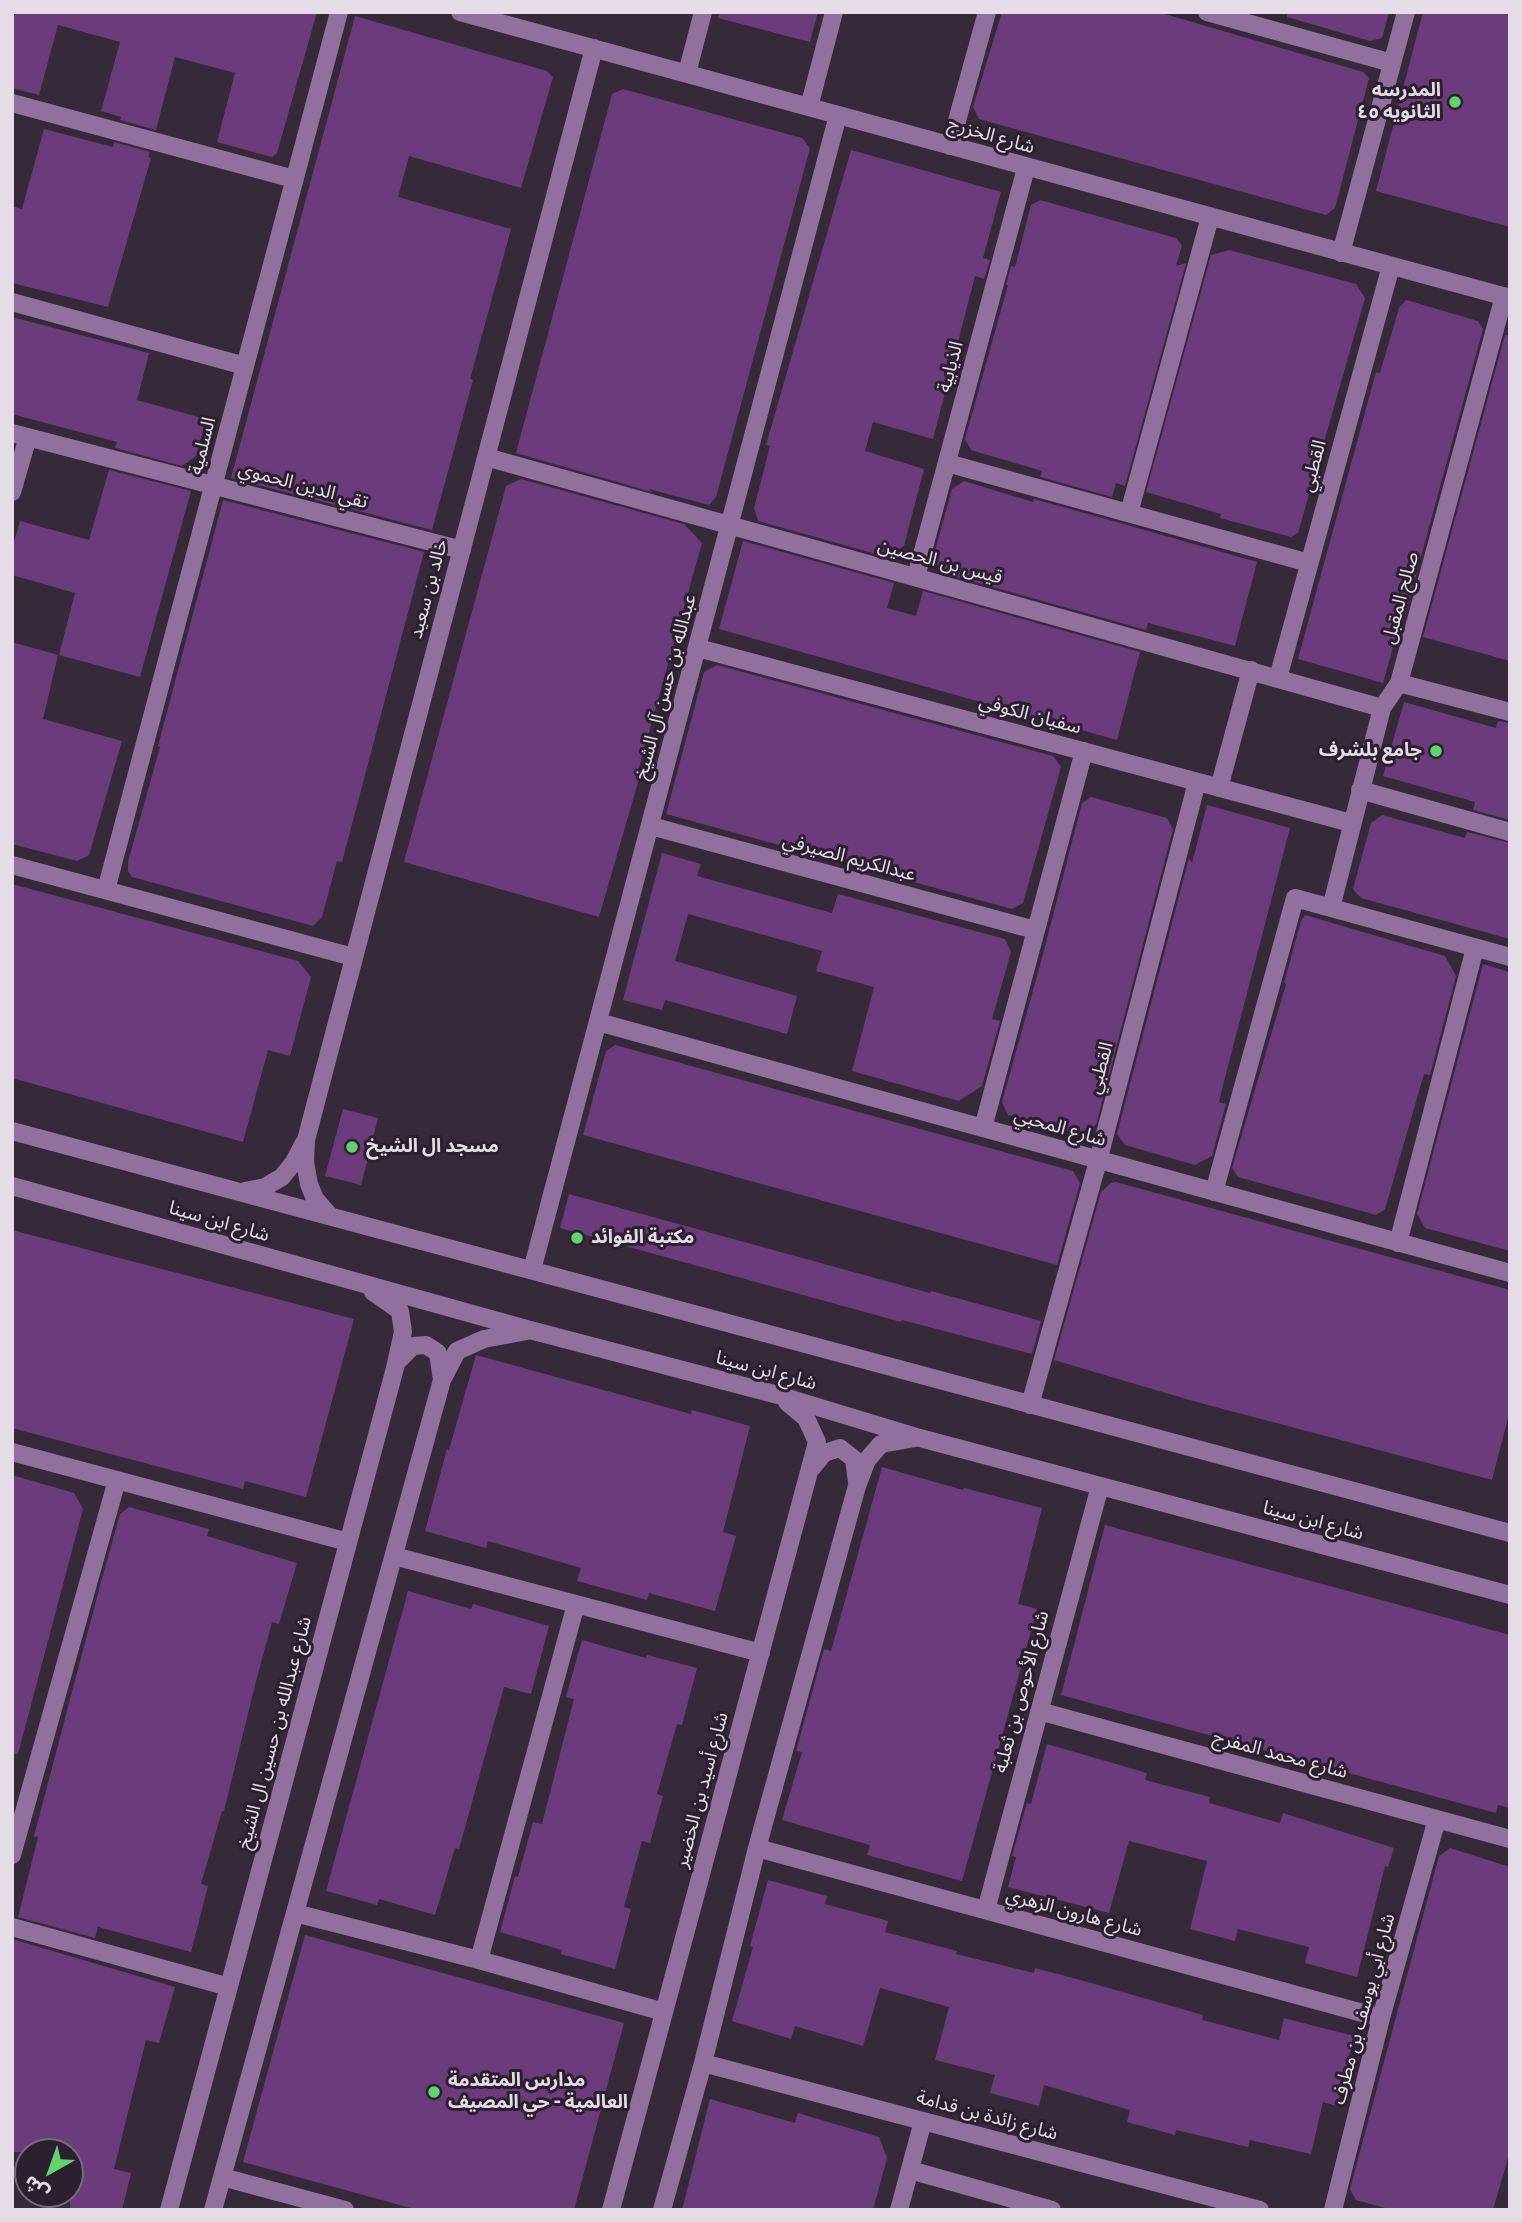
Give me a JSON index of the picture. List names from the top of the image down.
{
  "streets": {
    "street": [
      "شارع الخزرج",
      "الذيابية",
      "السلمية",
      "القطبي",
      "تقي الدين الحموي",
      "قيس بن الحصين",
      "خالد بن سعيد",
      "صالح المقبل",
      "عبدالله بن حسن آل الشيخ",
      "سفيان الكوفي",
      "عبدالكريم الصيرفي",
      "شارع المحبي",
      "شارع ابن سينا",
      "شارع الأحوص بن ثعلبة",
      "شارع عبدالله بن حسين ال الشيخ",
      "شارع محمد المفرج",
      "شارع أسيد بن الخضير",
      "شارع هارون الزهري",
      "شارع أبي يوسف بن مطرف",
      "شارع زائدة بن قدامة"
    ]
  },
  "crossings": [
    ["شارع الخزرج", "الذيابية"],
    ["شارع الخزرج", "القطبي"],
    ["شارع الخزرج", "خالد بن سعيد"],
    ["شارع الخزرج", "صالح المقبل"],
    ["شارع الخزرج", "عبدالله بن حسن آل الشيخ"],
    ["الذيابية", "قيس بن الحصين"],
    ["السلمية", "تقي الدين الحموي"],
    ["القطبي", "قيس بن الحصين"],
    ["القطبي", "سفيان الكوفي"],
    ["القطبي", "شارع المحبي"],
    ["القطبي", "شارع ابن سينا"],
    ["تقي الدين الحموي", "خالد بن سعيد"],
    ["قيس بن الحصين", "خالد بن سعيد"],
    ["قيس بن الحصين", "صالح المقبل"],
    ["قيس بن الحصين", "عبدالله بن حسن آل الشيخ"],
    ["خالد بن سعيد", "شارع ابن سينا"],
    ["صالح المقبل", "سفيان الكوفي"],
    ["عبدالله بن حسن آل الشيخ", "سفيان الكوفي"],
    ["عبدالله بن حسن آل الشيخ", "عبدالكريم الصيرفي"],
    ["عبدالله بن حسن آل الشيخ", "شارع المحبي"],
    ["عبدالله بن حسن آل الشيخ", "شارع ابن سينا"],
    ["شارع ابن سينا", "شارع الأحوص بن ثعلبة"],
    ["شارع ابن سينا", "شارع عبدالله بن حسين ال الشيخ"],
    ["شارع ابن سينا", "شارع أسيد بن الخضير"],
    ["شارع الأحوص بن ثعلبة", "شارع محمد المفرج"],
    ["شارع الأحوص بن ثعلبة", "شارع هارون الزهري"],
    ["شارع محمد المفرج", "شارع أبي يوسف بن مطرف"],
    ["شارع هارون الزهري", "شارع أبي يوسف بن مطرف"]
  ],
  "places": [
    "المدرسه الثانويه ٤٥",
    "جامع بلشرف",
    "مسجد ال الشيخ",
    "مكتبة الفوائد",
    "مدارس المتقدمة العالمية - حي المصيف"
  ],
  "north": "bottom left"
}
